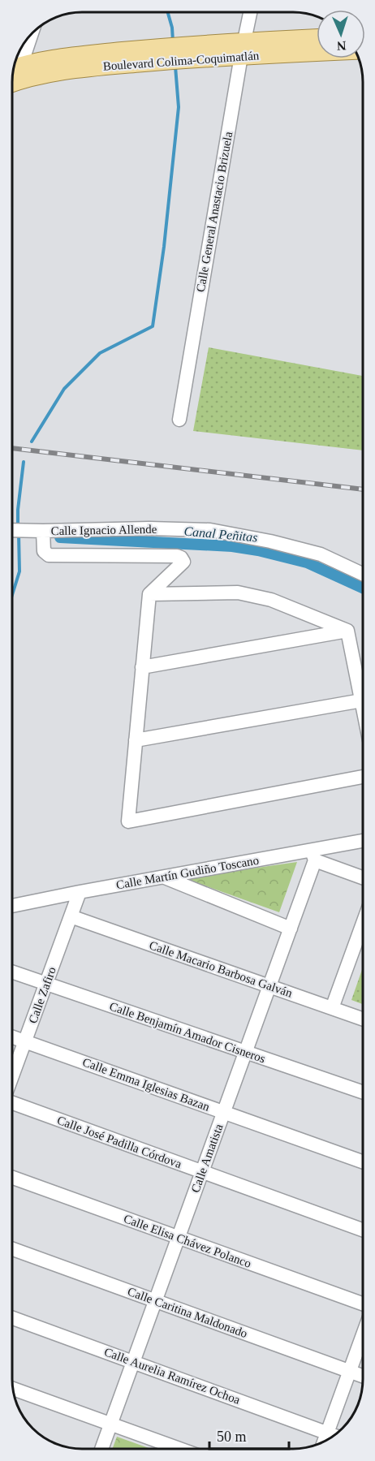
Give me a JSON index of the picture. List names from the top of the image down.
{
  "streets": {
    "main road": ["Boulevard Colima-Coquimatlán"],
    "street": [
      "Calle General Anastacio Brizuela",
      "Calle Ignacio Allende",
      "Calle Martín Gudiño Toscano",
      "Calle Macario Barbosa Galván",
      "Calle Zafiro",
      "Calle Benjamín Amador Cisneros",
      "Calle Emma Iglesias Bazan",
      "Calle José Padilla Córdova",
      "Calle Amatista",
      "Calle Elisa Chávez Polanco",
      "Calle Caritina Maldonado",
      "Calle Aurelia Ramírez Ochoa"
    ]
  },
  "crossings": [
    ["Boulevard Colima-Coquimatlán", "Calle General Anastacio Brizuela"],
    ["Calle Martín Gudiño Toscano", "Calle Zafiro"],
    ["Calle Martín Gudiño Toscano", "Calle Amatista"],
    ["Calle Macario Barbosa Galván", "Calle Zafiro"],
    ["Calle Macario Barbosa Galván", "Calle Amatista"],
    ["Calle Zafiro", "Calle Benjamín Amador Cisneros"],
    ["Calle Zafiro", "Calle Emma Iglesias Bazan"],
    ["Calle Benjamín Amador Cisneros", "Calle Amatista"],
    ["Calle Emma Iglesias Bazan", "Calle Amatista"],
    ["Calle José Padilla Córdova", "Calle Amatista"],
    ["Calle Amatista", "Calle Elisa Chávez Polanco"],
    ["Calle Amatista", "Calle Caritina Maldonado"],
    ["Calle Amatista", "Calle Aurelia Ramírez Ochoa"]
  ],
  "water": ["Canal Peñitas"],
  "scale_bar": "50 m",
  "north": "bottom"
}
